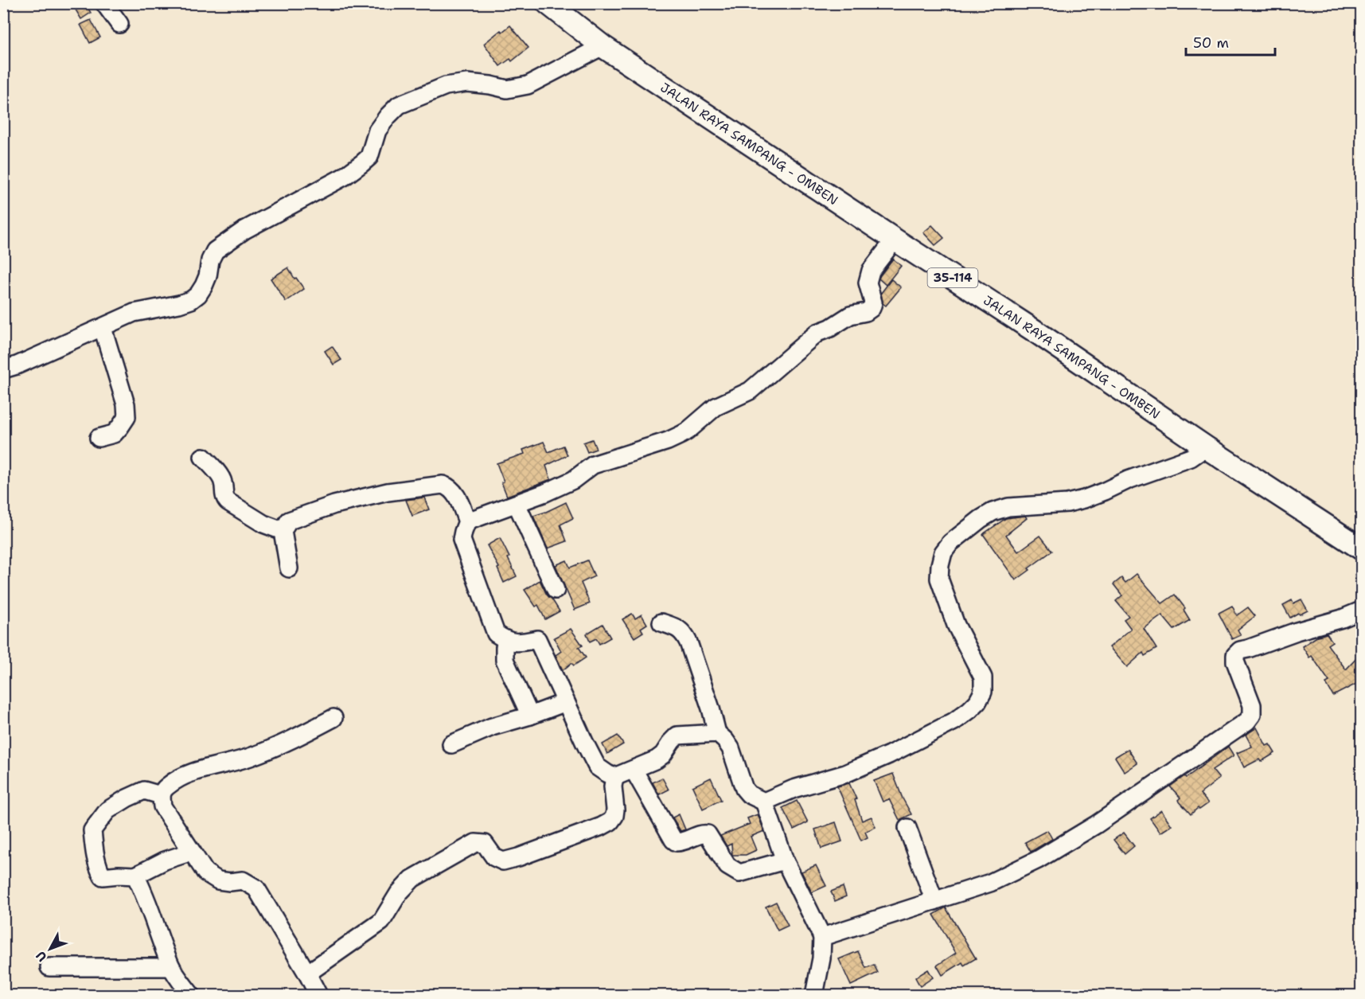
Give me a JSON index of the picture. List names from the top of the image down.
{
  "streets": {
    "main road": ["JALAN RAYA SAMPANG - OMBEN", "35-114"]
  },
  "scale_bar": "50 m",
  "north": "bottom left"
}
